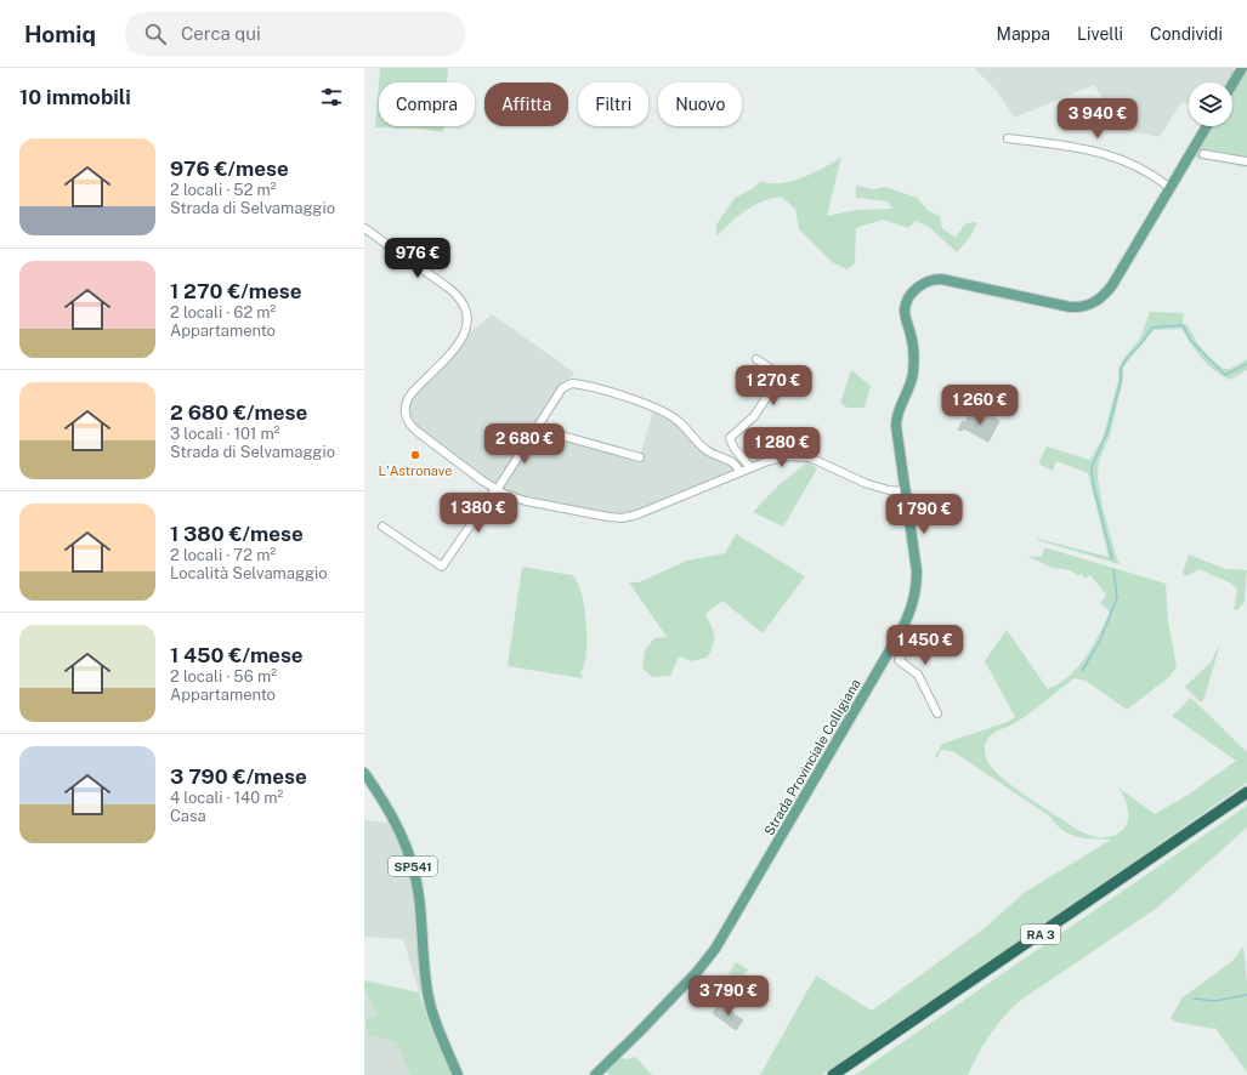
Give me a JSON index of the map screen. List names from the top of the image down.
{
  "streets": {
    "highway": ["RA 3"],
    "main road": ["Strada Provinciale Colligiana", "SP541"]
  },
  "places": ["L'Astronave"],
  "page": {
    "header": "Homiq",
    "search": "Cerca qui",
    "nav": ["Mappa", "Livelli", "Condividi"],
    "heading": "10 immobili",
    "chip": [
      "Compra",
      "Affitta",
      "Filtri",
      "Nuovo"
    ],
    "price": [
      "3 940 €",
      "976 €",
      "1 270 €",
      "1 260 €",
      "2 680 €",
      "1 280 €",
      "1 380 €",
      "1 790 €",
      "1 450 €",
      "3 790 €"
    ],
    "list": [
      {
        "name": "976 €/mese",
        "note": "2 locali · 52 m² · Strada di Selvamaggio"
      },
      {
        "name": "1 270 €/mese",
        "note": "2 locali · 62 m² · Appartamento"
      },
      {
        "name": "2 680 €/mese",
        "note": "3 locali · 101 m² · Strada di Selvamaggio"
      },
      {
        "name": "1 380 €/mese",
        "note": "2 locali · 72 m² · Località Selvamaggio"
      },
      {
        "name": "1 450 €/mese",
        "note": "2 locali · 56 m² · Appartamento"
      },
      {
        "name": "3 790 €/mese",
        "note": "4 locali · 140 m² · Casa"
      }
    ]
  }
}
